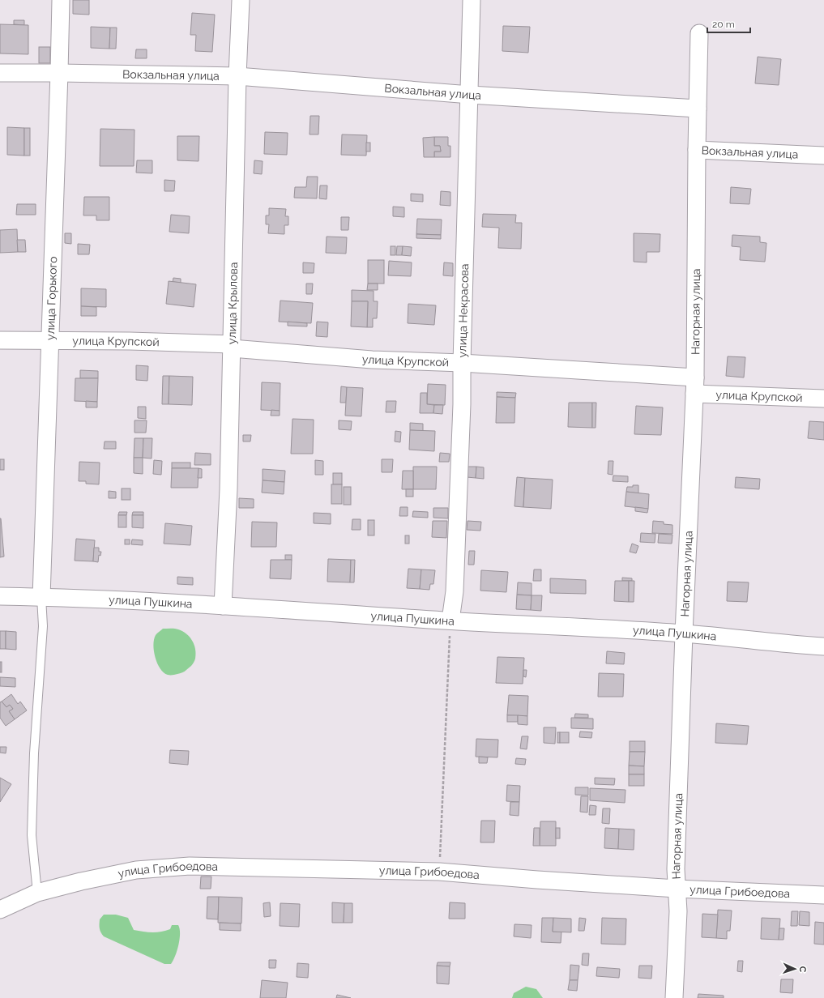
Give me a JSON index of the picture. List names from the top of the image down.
{
  "streets": {
    "street": [
      "Вокзальная улица",
      "улица Горького",
      "улица Крылова",
      "улица Некрасова",
      "Нагорная улица",
      "улица Крупской",
      "улица Пушкина",
      "улица Грибоедова"
    ]
  },
  "crossings": [
    ["Вокзальная улица", "улица Горького"],
    ["Вокзальная улица", "улица Крылова"],
    ["Вокзальная улица", "улица Некрасова"],
    ["Вокзальная улица", "Нагорная улица"],
    ["улица Горького", "улица Крупской"],
    ["улица Горького", "улица Пушкина"],
    ["улица Крылова", "улица Крупской"],
    ["улица Крылова", "улица Пушкина"],
    ["улица Некрасова", "улица Крупской"],
    ["улица Некрасова", "улица Пушкина"],
    ["Нагорная улица", "улица Крупской"],
    ["Нагорная улица", "улица Пушкина"],
    ["Нагорная улица", "улица Грибоедова"]
  ],
  "scale_bar": "20 m",
  "north": "right"
}
